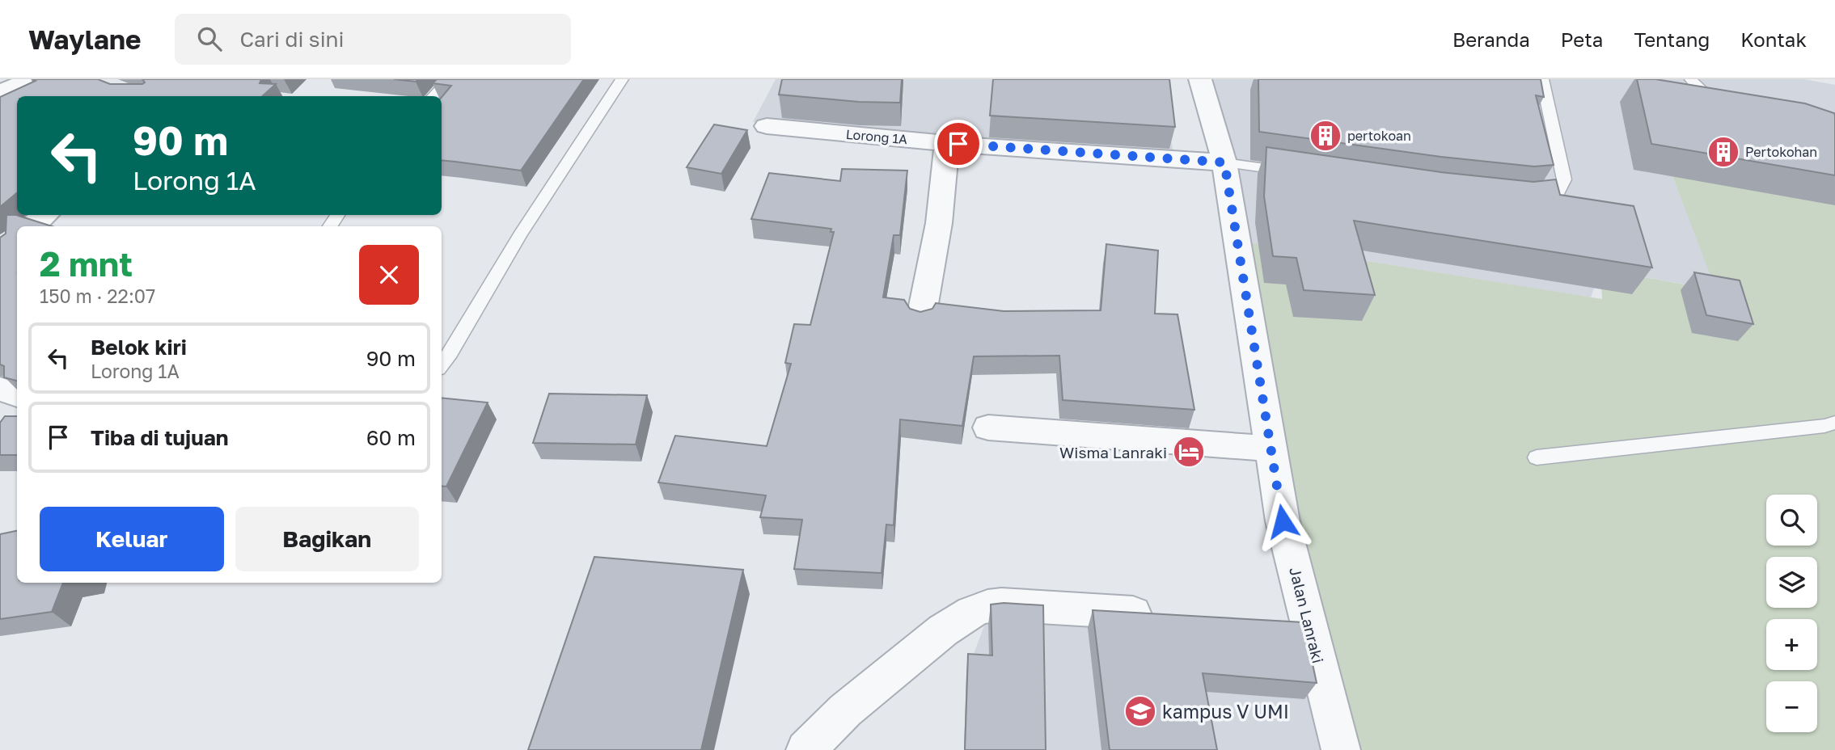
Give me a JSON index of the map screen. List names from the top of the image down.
{
  "streets": {
    "street": ["Lorong 1A", "Jalan Lanraki"]
  },
  "crossings": [
    ["Lorong 1A", "Jalan Lanraki"]
  ],
  "places": {
    "building": ["pertokoan", "Pertokohan"],
    "hotel": ["Wisma Lanraki"],
    "school or university": ["kampus V UMI"]
  },
  "page": {
    "header": "Waylane",
    "search": "Cari di sini",
    "nav": [
      "Beranda",
      "Peta",
      "Tentang",
      "Kontak"
    ],
    "turn": ["90 m", "Lorong 1A"],
    "heading": ["2 mnt", "150 m · 22:07"],
    "list": [
      {
        "name": "Belok kiri",
        "note": "Lorong 1A",
        "value": "90 m"
      },
      {
        "name": "Tiba di tujuan",
        "value": "60 m"
      }
    ],
    "map_buttons": ["+", "−"],
    "buttons": ["Keluar", "Bagikan"]
  }
}
